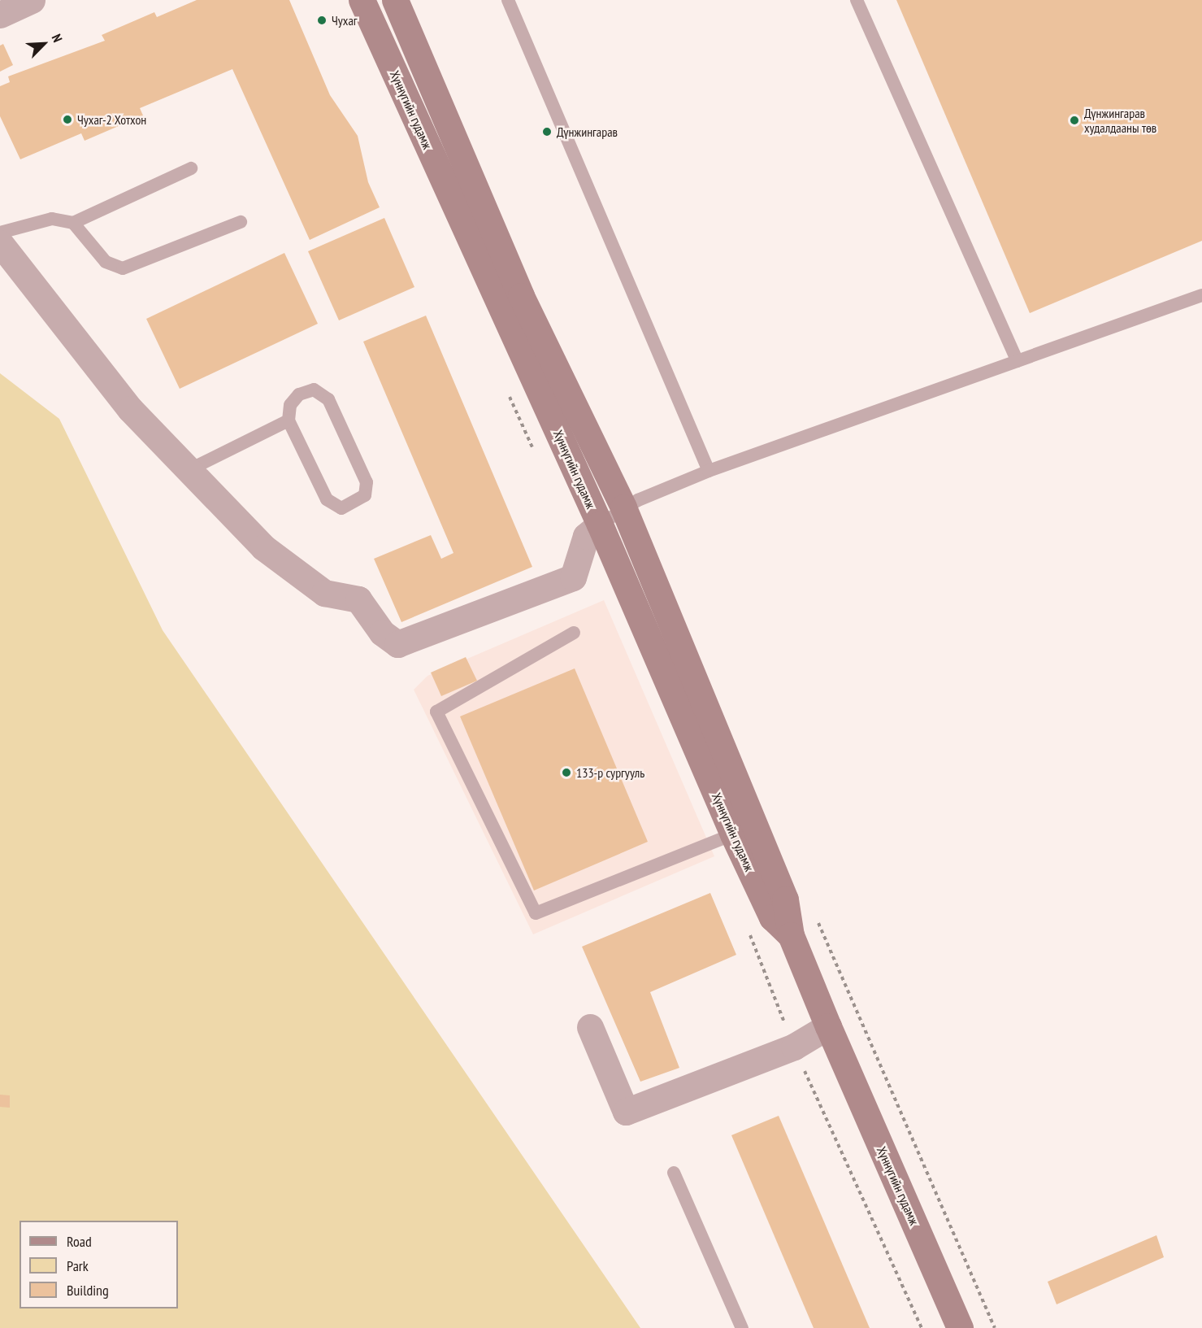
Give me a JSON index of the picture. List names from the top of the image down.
{
  "streets": {
    "main road": ["Хүннүгийн гудамж"]
  },
  "places": [
    "Чухаг",
    "Чухаг-2 Хотхон",
    "Дүнжингарав худалдааны төв",
    "Дүнжингарав",
    "133-р сургууль"
  ],
  "legend": ["Road", "Park", "Building"],
  "north": "top right"
}
